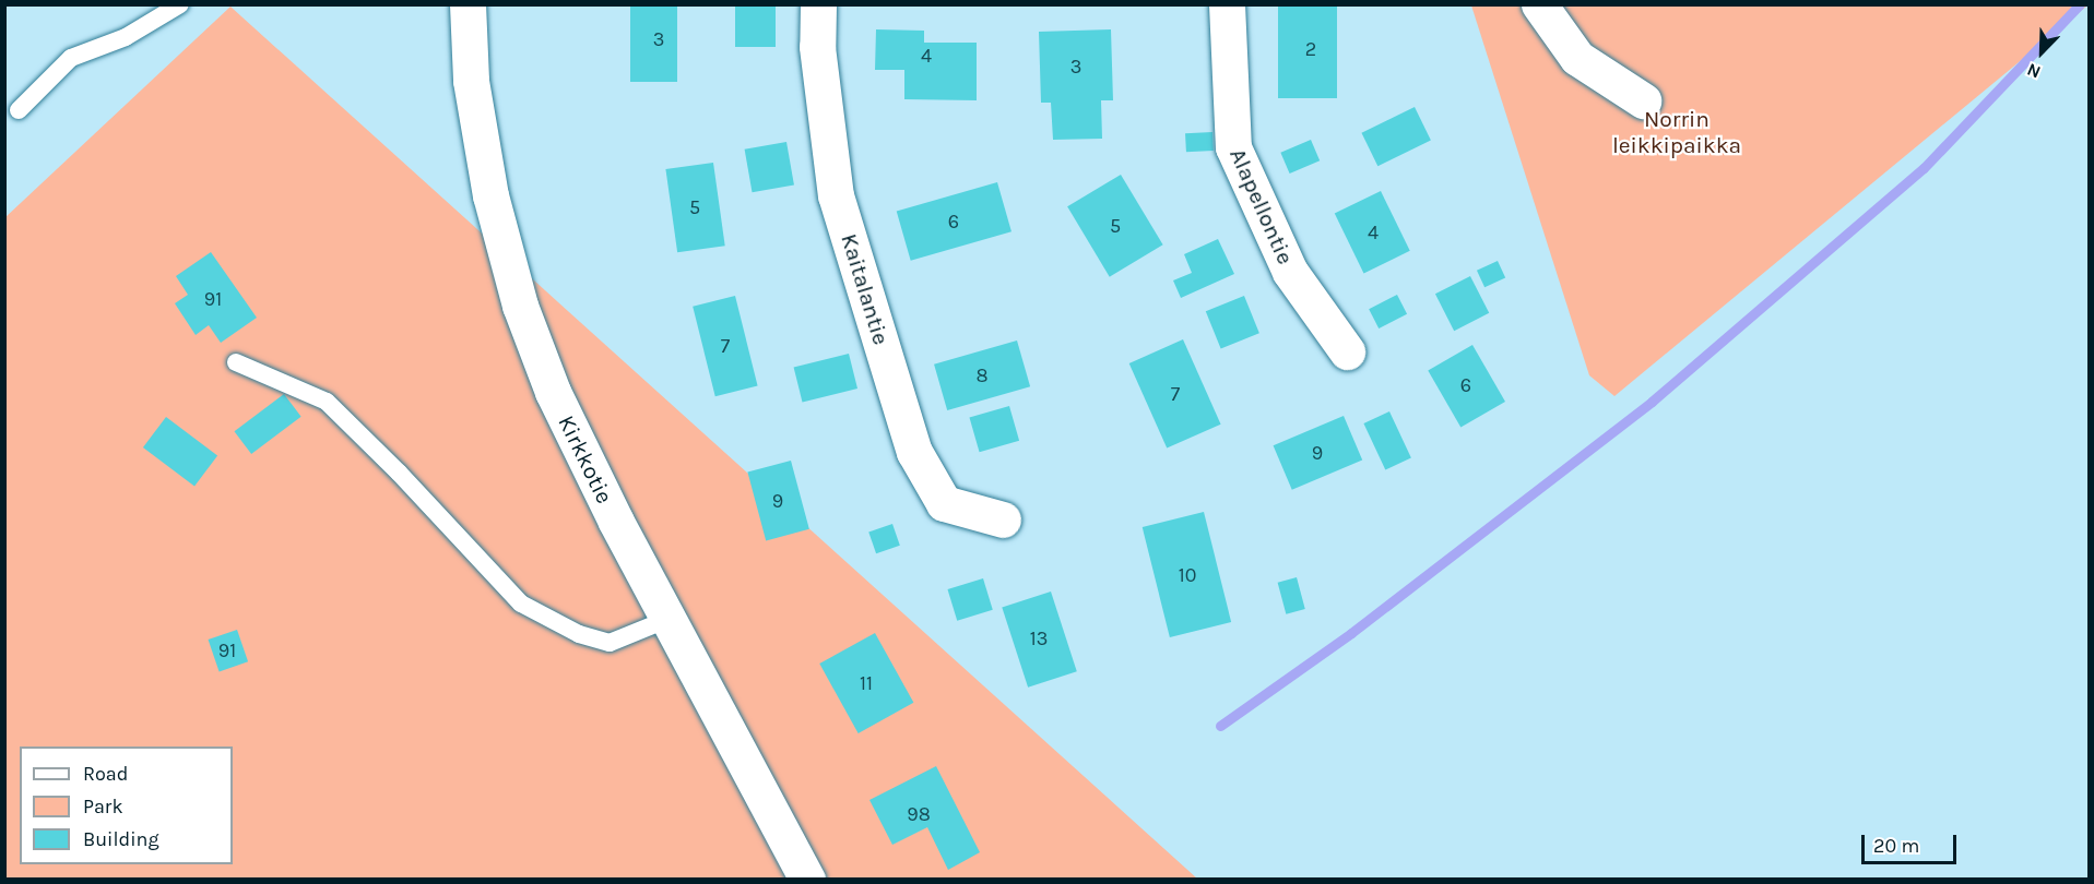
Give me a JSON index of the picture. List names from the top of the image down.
{
  "streets": {
    "street": ["Alapellontie", "Kaitalantie", "Kirkkotie"]
  },
  "parks": ["Norrin leikkipaikka"],
  "house_numbers": [
    "3",
    "2",
    "4",
    "3",
    "5",
    "6",
    "5",
    "4",
    "91",
    "7",
    "8",
    "6",
    "7",
    "9",
    "9",
    "10",
    "13",
    "91",
    "11",
    "98"
  ],
  "legend": ["Road", "Park", "Building"],
  "scale_bar": "20 m",
  "north": "bottom left"
}
